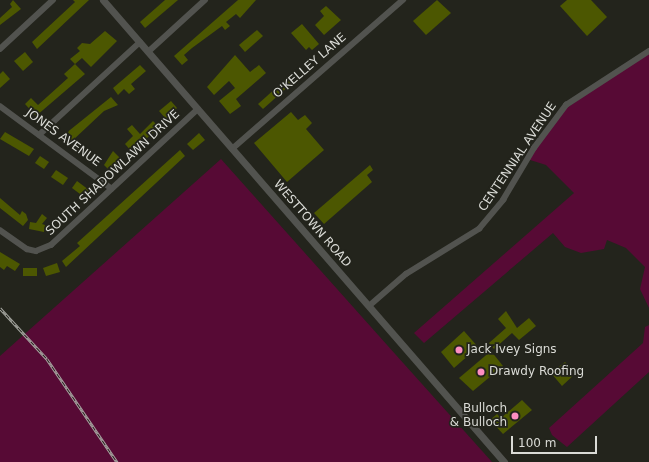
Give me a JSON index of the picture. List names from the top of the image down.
{
  "streets": {
    "street": [
      "O'KELLEY LANE",
      "JONES AVENUE",
      "CENTENNIAL AVENUE",
      "SOUTH SHADOWLAWN DRIVE",
      "WESTTOWN ROAD"
    ]
  },
  "crossings": [
    ["O'KELLEY LANE", "WESTTOWN ROAD"],
    ["JONES AVENUE", "SOUTH SHADOWLAWN DRIVE"],
    ["CENTENNIAL AVENUE", "WESTTOWN ROAD"],
    ["SOUTH SHADOWLAWN DRIVE", "WESTTOWN ROAD"]
  ],
  "places": ["Jack Ivey Signs", "Drawdy Roofing", "Bulloch & Bulloch"],
  "scale_bar": "100 m"
}
